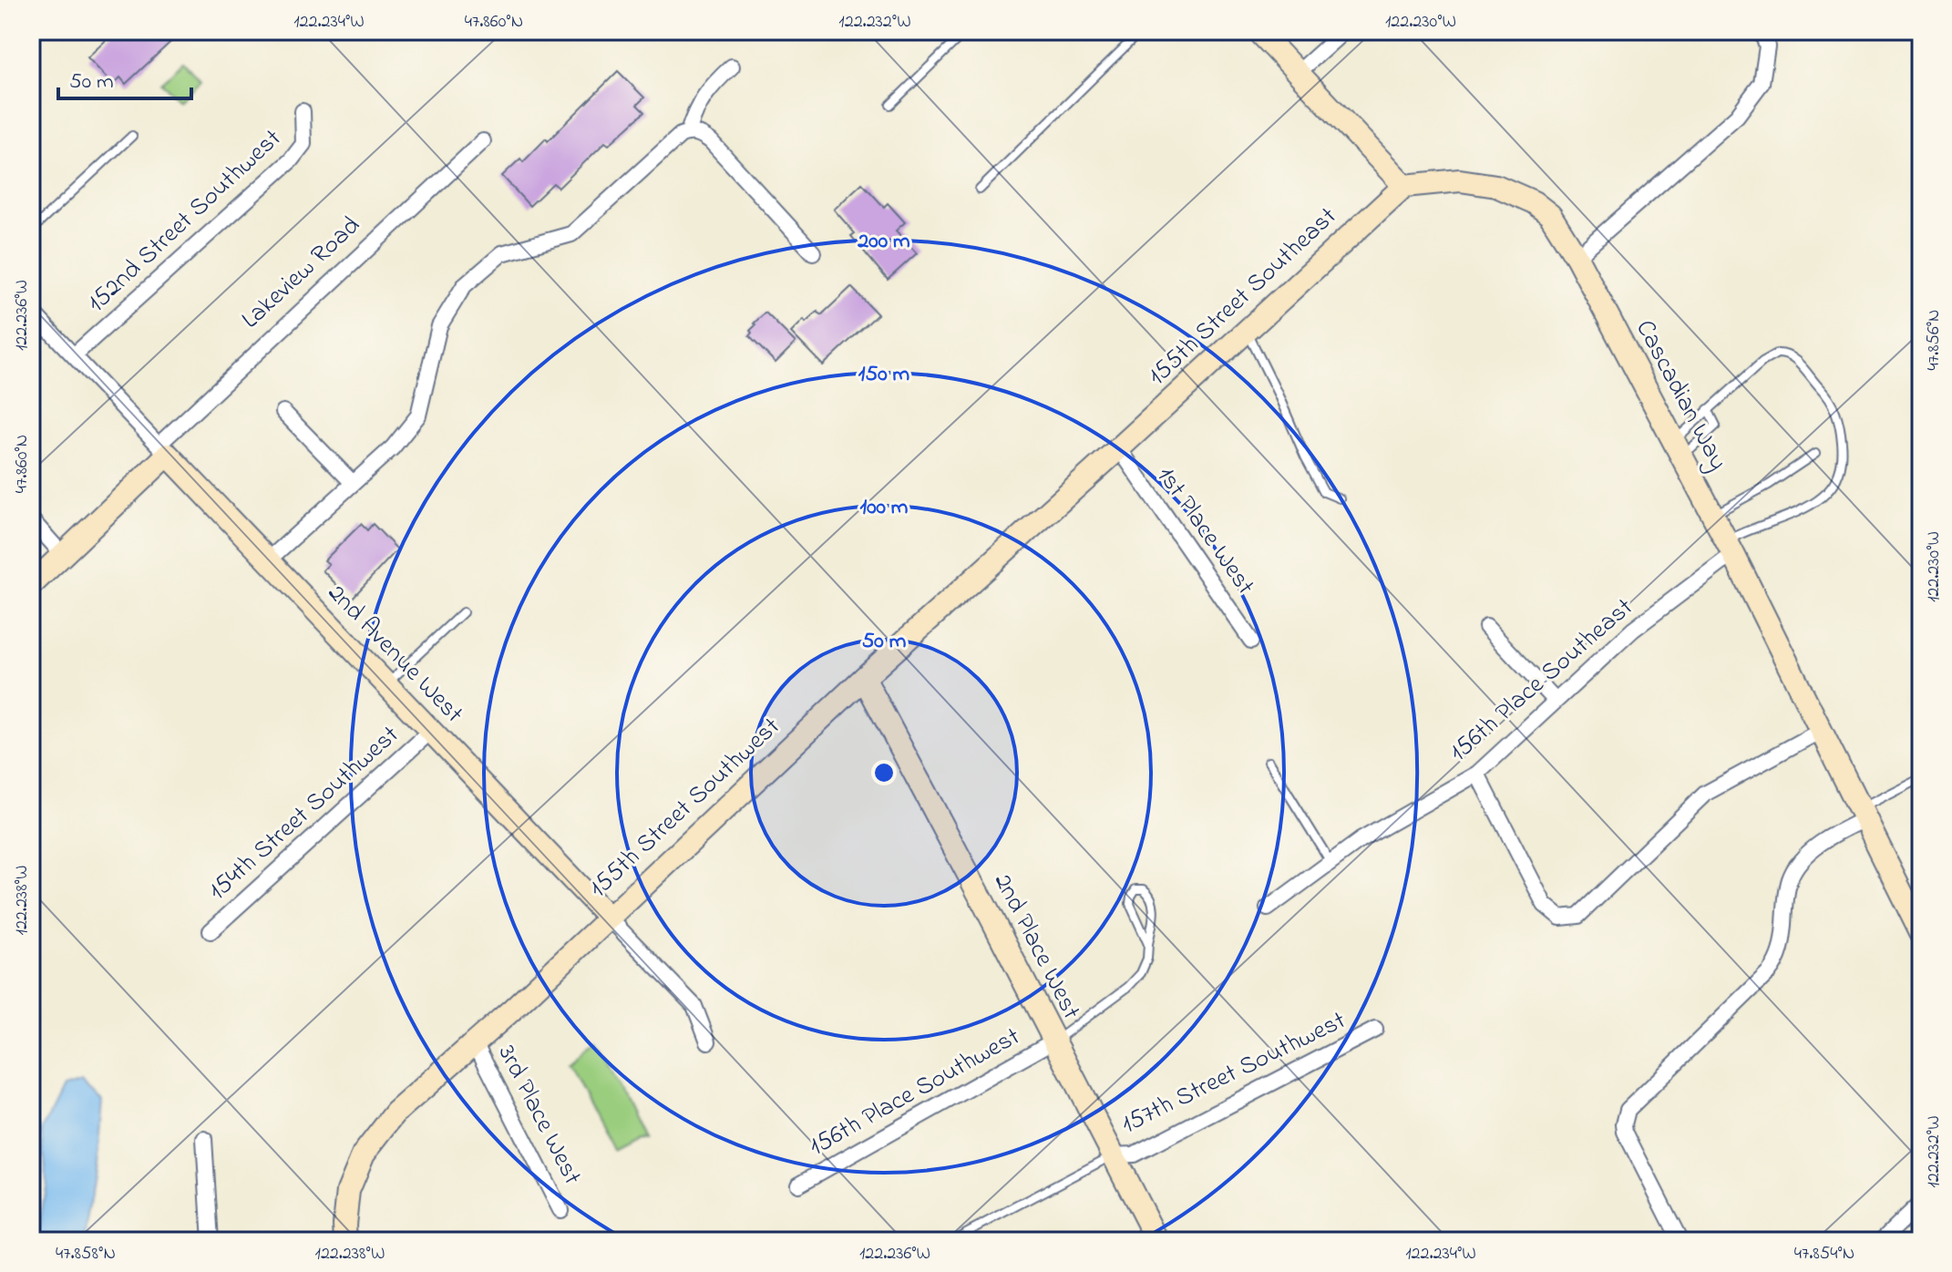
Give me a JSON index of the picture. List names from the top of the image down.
{
  "streets": {
    "street": [
      "152nd Street Southwest",
      "Lakeview Road",
      "155th Street Southeast",
      "Cascadian Way",
      "1st Place West",
      "2nd Avenue West",
      "156th Place Southeast",
      "155th Street Southwest",
      "154th Street Southwest",
      "2nd Place West",
      "157th Street Southwest",
      "156th Place Southwest",
      "3rd Place West"
    ]
  },
  "crossings": [
    ["152nd Street Southwest", "2nd Avenue West"],
    ["Lakeview Road", "2nd Avenue West"],
    ["155th Street Southeast", "Cascadian Way"],
    ["155th Street Southeast", "1st Place West"],
    ["155th Street Southeast", "155th Street Southwest"],
    ["Cascadian Way", "156th Place Southeast"],
    ["1st Place West", "155th Street Southwest"],
    ["2nd Avenue West", "155th Street Southwest"],
    ["2nd Avenue West", "154th Street Southwest"],
    ["155th Street Southwest", "2nd Place West"],
    ["155th Street Southwest", "3rd Place West"],
    ["2nd Place West", "157th Street Southwest"],
    ["2nd Place West", "156th Place Southwest"]
  ],
  "scale_bar": "50 m",
  "coordinates": [
    "122.234°W",
    "47.860°N",
    "122.232°W",
    "122.230°W",
    "122.236°W",
    "47.856°N",
    "122.238°W",
    "47.858°N",
    "47.854°N"
  ],
  "rings": [
    "200 m",
    "150 m",
    "100 m",
    "50 m"
  ]
}
